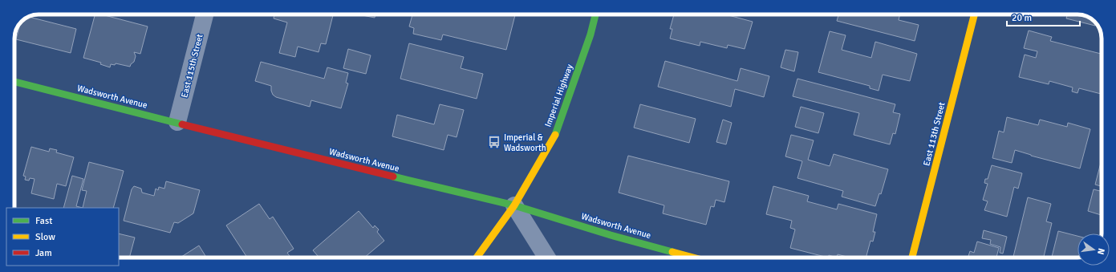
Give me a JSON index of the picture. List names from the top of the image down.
{
  "streets": {
    "street": [
      "East 115th Street",
      "Imperial Highway",
      "Wadsworth Avenue",
      "East 113th Street"
    ]
  },
  "crossings": [
    ["East 115th Street", "Wadsworth Avenue"],
    ["Imperial Highway", "Wadsworth Avenue"]
  ],
  "places": {
    "bus stop": ["Imperial & Wadsworth"]
  },
  "legend": ["Fast", "Slow", "Jam"],
  "scale_bar": "20 m",
  "north": "right"
}
